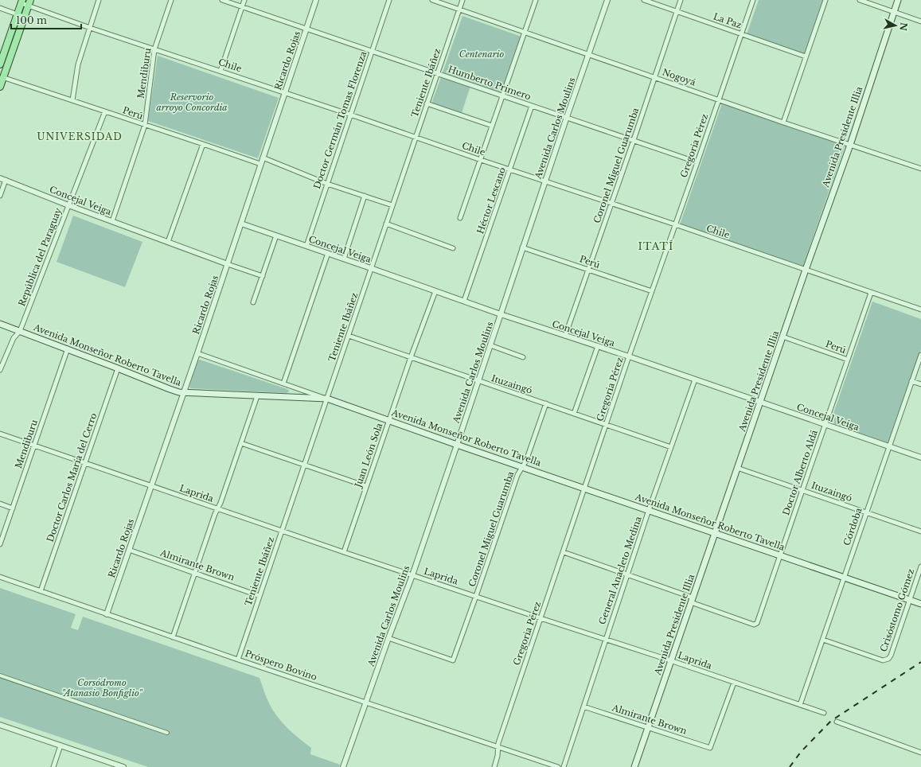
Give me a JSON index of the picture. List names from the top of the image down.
{
  "streets": {
    "main road": ["Avenida Presidente Illia", "Avenida Monseñor Roberto Tavella"],
    "street": [
      "La Paz",
      "Ricardo Rojas",
      "Chile",
      "Mendiburu",
      "Nogoyá",
      "Teniente Ibáñez",
      "Humberto Primero",
      "Perú",
      "Doctor Germán Tomas Florenza",
      "Avenida Carlos Moulins",
      "Gregoria Pérez",
      "Coronel Miguel Guarumba",
      "Concejal Veiga",
      "Héctor Lescano",
      "República del Paraguay",
      "Ituzaingó",
      "Juan León Sola",
      "Doctor Alberto Aldá",
      "Doctor Carlos María del Cerro",
      "Laprida",
      "Córdoba",
      "Almirante Brown",
      "General Anacleto Medina",
      "Crisóstomo Gómez",
      "Próspero Bovino"
    ]
  },
  "crossings": [
    ["La Paz", "Gregoria Pérez"],
    ["La Paz", "Coronel Miguel Guarumba"],
    ["Ricardo Rojas", "Chile"],
    ["Ricardo Rojas", "Humberto Primero"],
    ["Ricardo Rojas", "Perú"],
    ["Ricardo Rojas", "Concejal Veiga"],
    ["Ricardo Rojas", "Avenida Monseñor Roberto Tavella"],
    ["Ricardo Rojas", "Laprida"],
    ["Ricardo Rojas", "Almirante Brown"],
    ["Ricardo Rojas", "Próspero Bovino"],
    ["Chile", "Mendiburu"],
    ["Chile", "Teniente Ibáñez"],
    ["Chile", "Doctor Germán Tomas Florenza"],
    ["Chile", "Avenida Carlos Moulins"],
    ["Chile", "Avenida Presidente Illia"],
    ["Chile", "Gregoria Pérez"],
    ["Chile", "Coronel Miguel Guarumba"],
    ["Chile", "Héctor Lescano"],
    ["Chile", "Doctor Alberto Aldá"],
    ["Mendiburu", "Perú"],
    ["Mendiburu", "Concejal Veiga"],
    ["Mendiburu", "Avenida Monseñor Roberto Tavella"],
    ["Mendiburu", "Laprida"],
    ["Nogoyá", "Teniente Ibáñez"],
    ["Nogoyá", "Avenida Carlos Moulins"],
    ["Nogoyá", "Avenida Presidente Illia"],
    ["Nogoyá", "Gregoria Pérez"],
    ["Nogoyá", "Coronel Miguel Guarumba"],
    ["Teniente Ibáñez", "Humberto Primero"],
    ["Teniente Ibáñez", "Concejal Veiga"],
    ["Teniente Ibáñez", "Avenida Monseñor Roberto Tavella"],
    ["Teniente Ibáñez", "Ituzaingó"],
    ["Teniente Ibáñez", "Laprida"],
    ["Teniente Ibáñez", "Almirante Brown"],
    ["Teniente Ibáñez", "Próspero Bovino"],
    ["Humberto Primero", "Doctor Germán Tomas Florenza"],
    ["Humberto Primero", "Avenida Carlos Moulins"],
    ["Humberto Primero", "Gregoria Pérez"],
    ["Humberto Primero", "Coronel Miguel Guarumba"],
    ["Humberto Primero", "Héctor Lescano"],
    ["Perú", "Avenida Carlos Moulins"],
    ["Perú", "Avenida Presidente Illia"],
    ["Perú", "Gregoria Pérez"],
    ["Perú", "Coronel Miguel Guarumba"],
    ["Perú", "República del Paraguay"],
    ["Perú", "Doctor Alberto Aldá"],
    ["Doctor Germán Tomas Florenza", "Concejal Veiga"],
    ["Avenida Carlos Moulins", "Coronel Miguel Guarumba"],
    ["Avenida Carlos Moulins", "Concejal Veiga"],
    ["Avenida Carlos Moulins", "Avenida Monseñor Roberto Tavella"],
    ["Avenida Carlos Moulins", "Ituzaingó"],
    ["Avenida Carlos Moulins", "Laprida"],
    ["Avenida Carlos Moulins", "Próspero Bovino"],
    ["Avenida Presidente Illia", "Concejal Veiga"],
    ["Avenida Presidente Illia", "Avenida Monseñor Roberto Tavella"],
    ["Avenida Presidente Illia", "Ituzaingó"],
    ["Avenida Presidente Illia", "Doctor Alberto Aldá"],
    ["Avenida Presidente Illia", "Laprida"],
    ["Avenida Presidente Illia", "Almirante Brown"],
    ["Gregoria Pérez", "Concejal Veiga"],
    ["Gregoria Pérez", "Avenida Monseñor Roberto Tavella"],
    ["Gregoria Pérez", "Ituzaingó"],
    ["Gregoria Pérez", "Laprida"],
    ["Gregoria Pérez", "Próspero Bovino"],
    ["Coronel Miguel Guarumba", "Concejal Veiga"],
    ["Coronel Miguel Guarumba", "Avenida Monseñor Roberto Tavella"],
    ["Coronel Miguel Guarumba", "Ituzaingó"],
    ["Coronel Miguel Guarumba", "Laprida"],
    ["Concejal Veiga", "Héctor Lescano"],
    ["Concejal Veiga", "República del Paraguay"],
    ["Concejal Veiga", "Juan León Sola"],
    ["Concejal Veiga", "Doctor Alberto Aldá"],
    ["Concejal Veiga", "Córdoba"],
    ["Concejal Veiga", "General Anacleto Medina"],
    ["República del Paraguay", "Avenida Monseñor Roberto Tavella"],
    ["Avenida Monseñor Roberto Tavella", "Juan León Sola"],
    ["Avenida Monseñor Roberto Tavella", "Doctor Alberto Aldá"],
    ["Avenida Monseñor Roberto Tavella", "Doctor Carlos María del Cerro"],
    ["Avenida Monseñor Roberto Tavella", "Córdoba"],
    ["Avenida Monseñor Roberto Tavella", "General Anacleto Medina"],
    ["Avenida Monseñor Roberto Tavella", "Crisóstomo Gómez"],
    ["Ituzaingó", "Juan León Sola"],
    ["Ituzaingó", "Doctor Alberto Aldá"],
    ["Ituzaingó", "Córdoba"],
    ["Ituzaingó", "General Anacleto Medina"],
    ["Juan León Sola", "Laprida"],
    ["Doctor Carlos María del Cerro", "Laprida"],
    ["Doctor Carlos María del Cerro", "Próspero Bovino"],
    ["Laprida", "Córdoba"],
    ["Laprida", "Almirante Brown"],
    ["Laprida", "General Anacleto Medina"],
    ["Córdoba", "Crisóstomo Gómez"],
    ["Almirante Brown", "General Anacleto Medina"]
  ],
  "districts": ["UNIVERSIDAD", "ITATÍ"],
  "parks": ["Centenario", "Reservorio arroyo Concordia", "Corsódromo \"Atanasio Bonfiglio\""],
  "scale_bar": "100 m",
  "north": "right"
}
